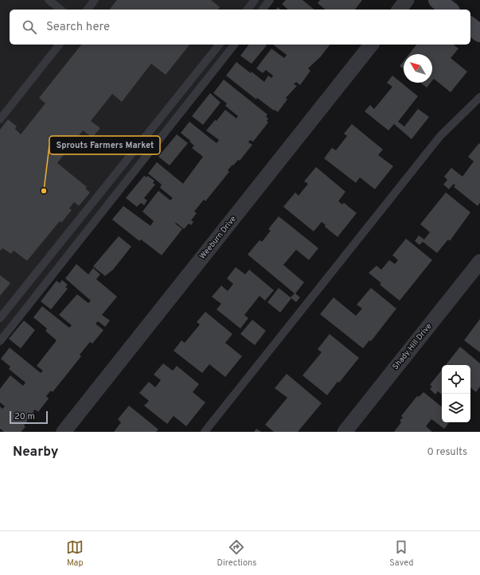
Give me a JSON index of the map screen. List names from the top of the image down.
{
  "streets": {
    "street": ["Weeburn Drive", "Shady Hill Drive"]
  },
  "places": ["Sprouts Farmers Market"],
  "scale_bar": "20 m",
  "north": "top left",
  "page": {
    "search": "Search here",
    "scale": "20 m",
    "heading": ["Nearby", "0 results"],
    "nav": ["Map", "Directions", "Saved"]
  }
}
